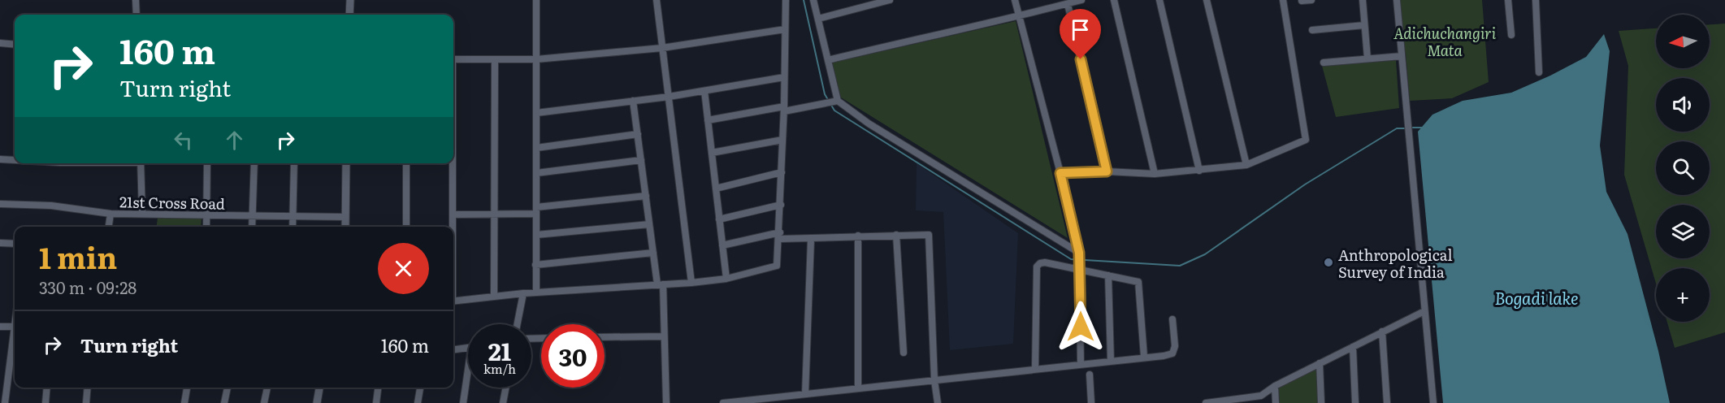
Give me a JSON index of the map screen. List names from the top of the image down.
{
  "streets": {
    "street": ["21st Cross Road"]
  },
  "water": ["Bogadi lake"],
  "parks": ["Adichuchangiri Mata"],
  "places": ["Anthropological Survey of India"],
  "north": "left",
  "page": {
    "map_buttons": "+",
    "turn": ["160 m", "Turn right"],
    "heading": ["1 min", "330 m · 09:28"],
    "list": [
      {
        "name": "Turn right",
        "value": "160 m"
      }
    ],
    "speed": "21 km/h",
    "limit": "30"
  }
}
